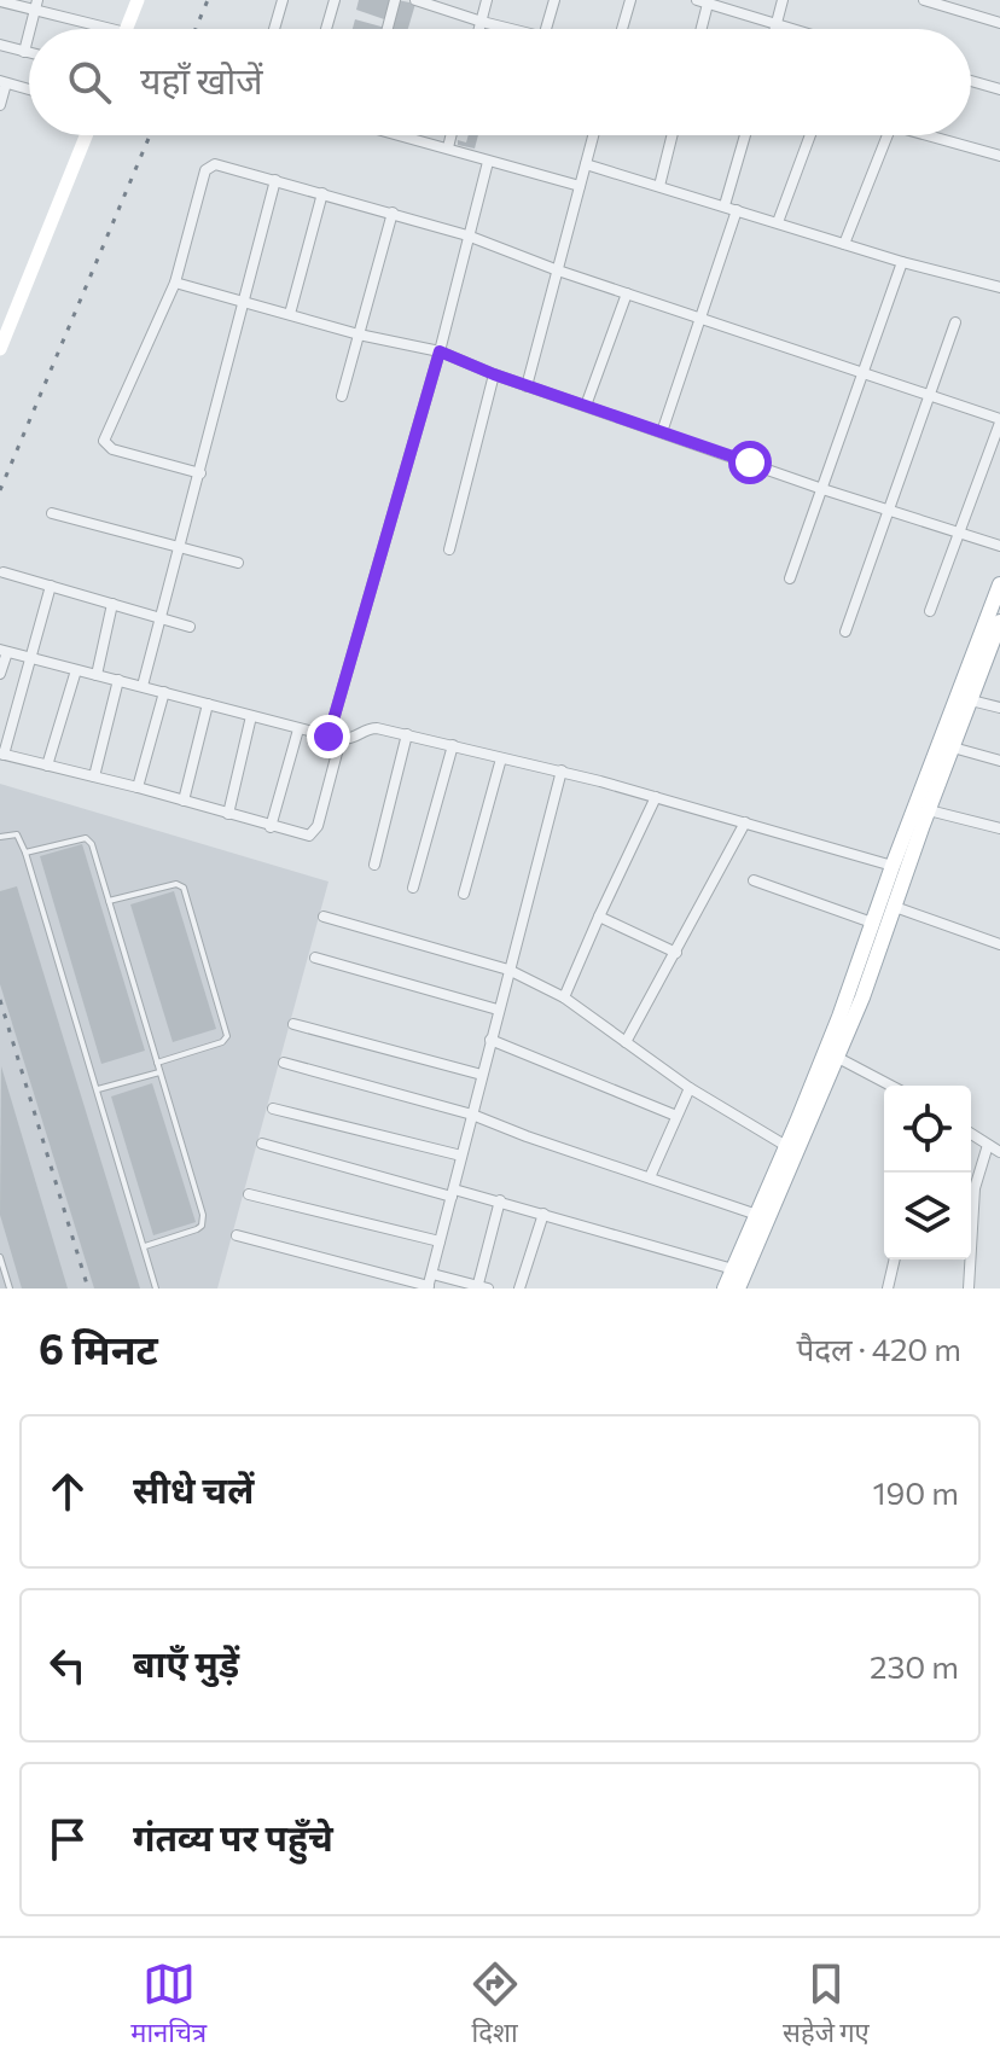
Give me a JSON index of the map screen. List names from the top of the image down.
{
  "page": {
    "search": "यहाँ खोजें",
    "heading": ["6 मिनट", "पैदल · 420 m"],
    "list": [
      ["सीधे चलें", "190 m"],
      ["बाएँ मुड़ें", "230 m"],
      "गंतव्य पर पहुँचे"
    ],
    "nav": ["मानचित्र", "दिशा", "सहेजे गए"]
  }
}
